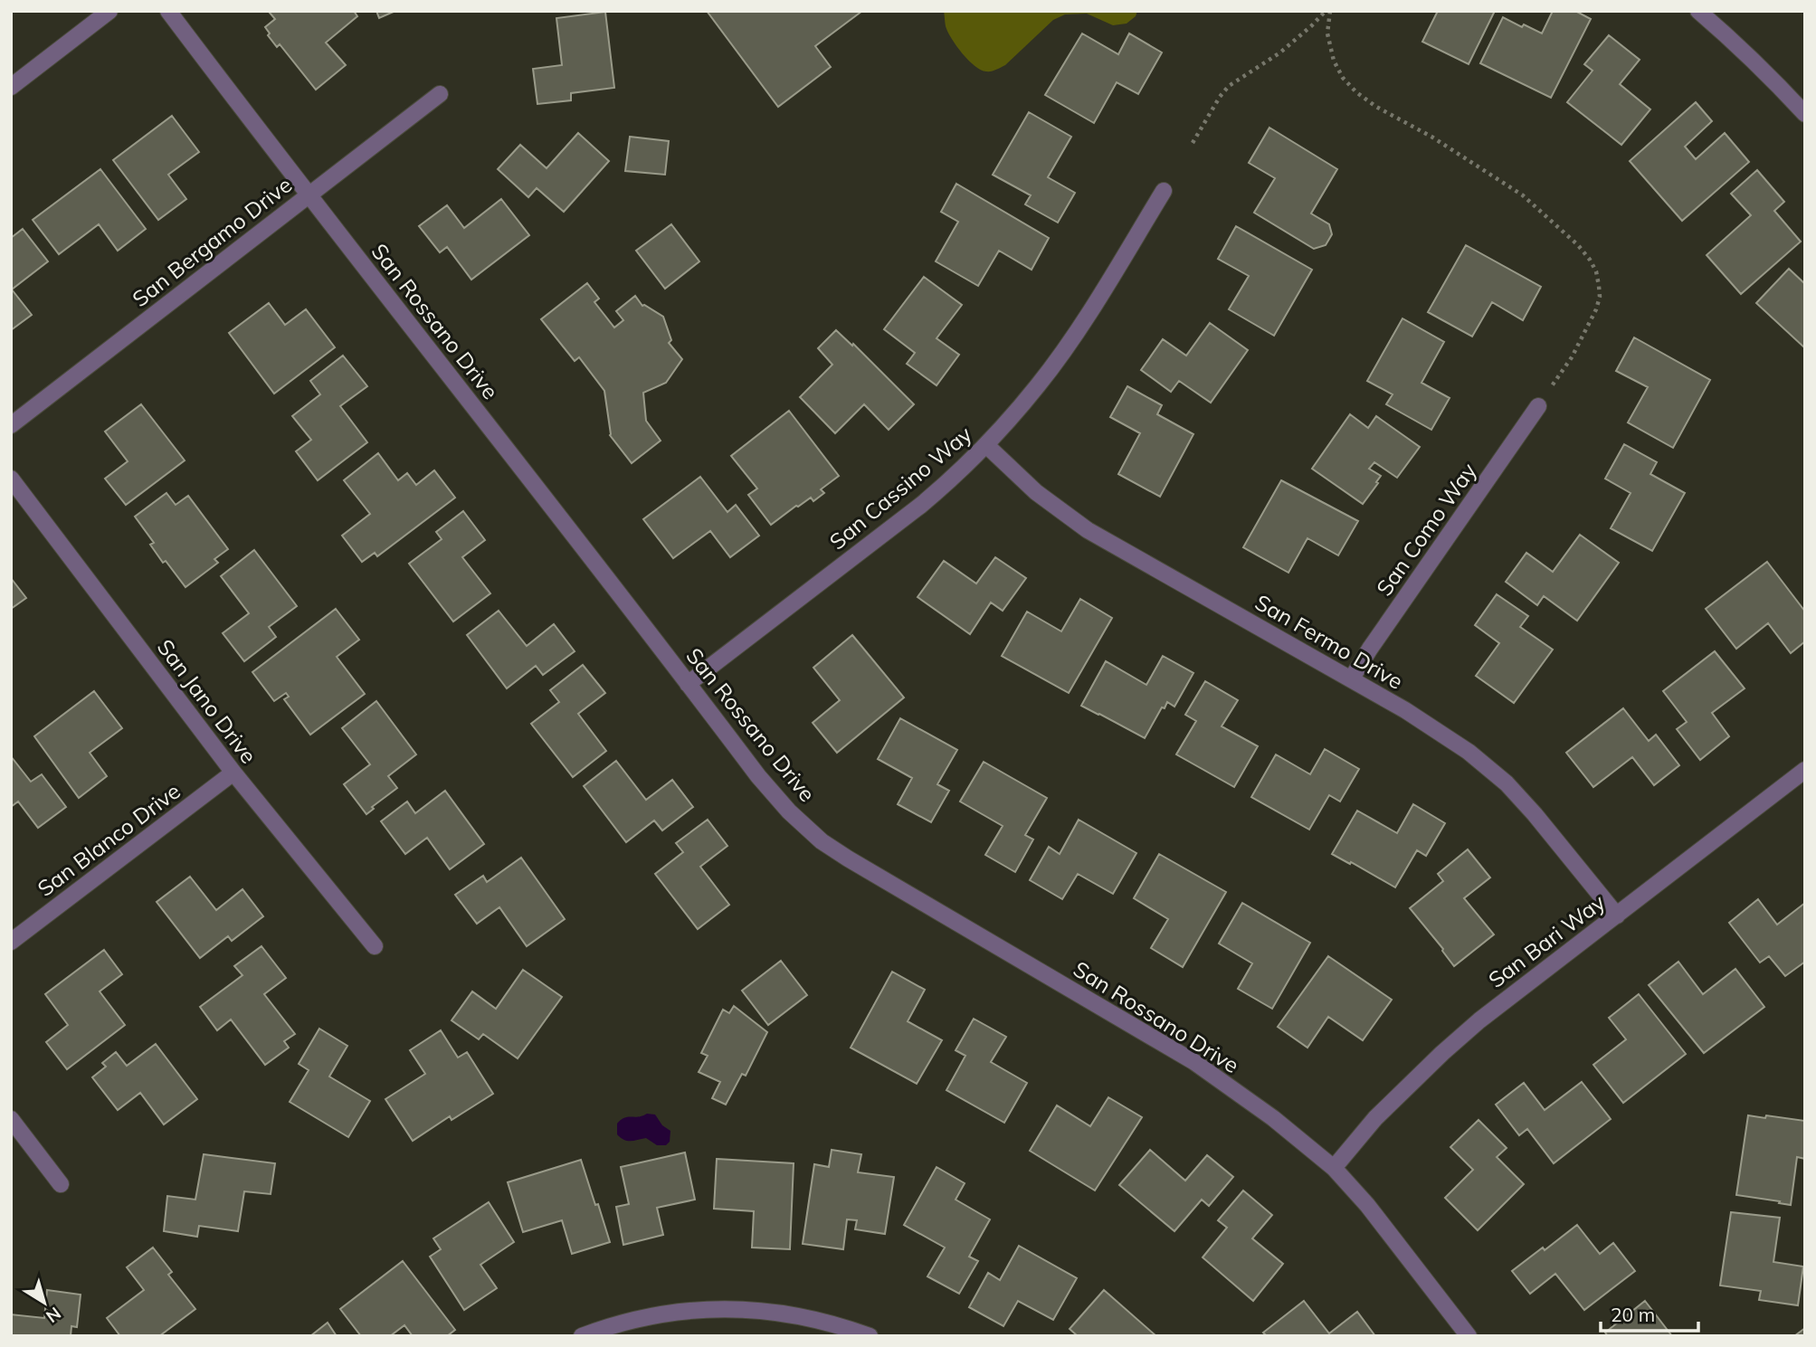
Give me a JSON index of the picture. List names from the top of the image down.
{
  "streets": {
    "street": [
      "San Bergamo Drive",
      "San Rossano Drive",
      "San Cassino Way",
      "San Como Way",
      "San Fermo Drive",
      "San Jano Drive",
      "San Blanco Drive",
      "San Bari Way"
    ]
  },
  "crossings": [
    ["San Bergamo Drive", "San Rossano Drive"],
    ["San Rossano Drive", "San Cassino Way"],
    ["San Rossano Drive", "San Bari Way"],
    ["San Cassino Way", "San Fermo Drive"],
    ["San Como Way", "San Fermo Drive"],
    ["San Fermo Drive", "San Bari Way"],
    ["San Jano Drive", "San Blanco Drive"]
  ],
  "scale_bar": "20 m",
  "north": "bottom right"
}
